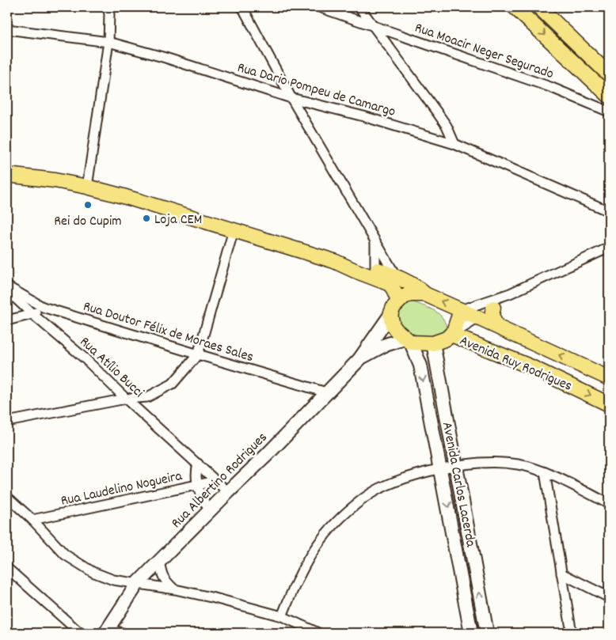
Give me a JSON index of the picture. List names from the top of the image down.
{
  "streets": {
    "main road": ["Avenida Ruy Rodrigues", "Rua Albertino Rodrigues", "Avenida Carlos Lacerda"],
    "street": [
      "Rua Moacir Neger Segurado",
      "Rua Dario Pompeu de Camargo",
      "Rua Doutor Félix de Moraes Sales",
      "Rua Atílio Bucci",
      "Rua Laudelino Nogueira"
    ]
  },
  "crossings": [
    ["Rua Doutor Félix de Moraes Sales", "Rua Albertino Rodrigues"],
    ["Avenida Ruy Rodrigues", "Rua Albertino Rodrigues"],
    ["Avenida Ruy Rodrigues", "Avenida Carlos Lacerda"],
    ["Rua Atílio Bucci", "Rua Albertino Rodrigues"],
    ["Rua Atílio Bucci", "Rua Laudelino Nogueira"],
    ["Rua Albertino Rodrigues", "Avenida Carlos Lacerda"]
  ],
  "places": ["Rei do Cupim", "Loja CEM"]
}
